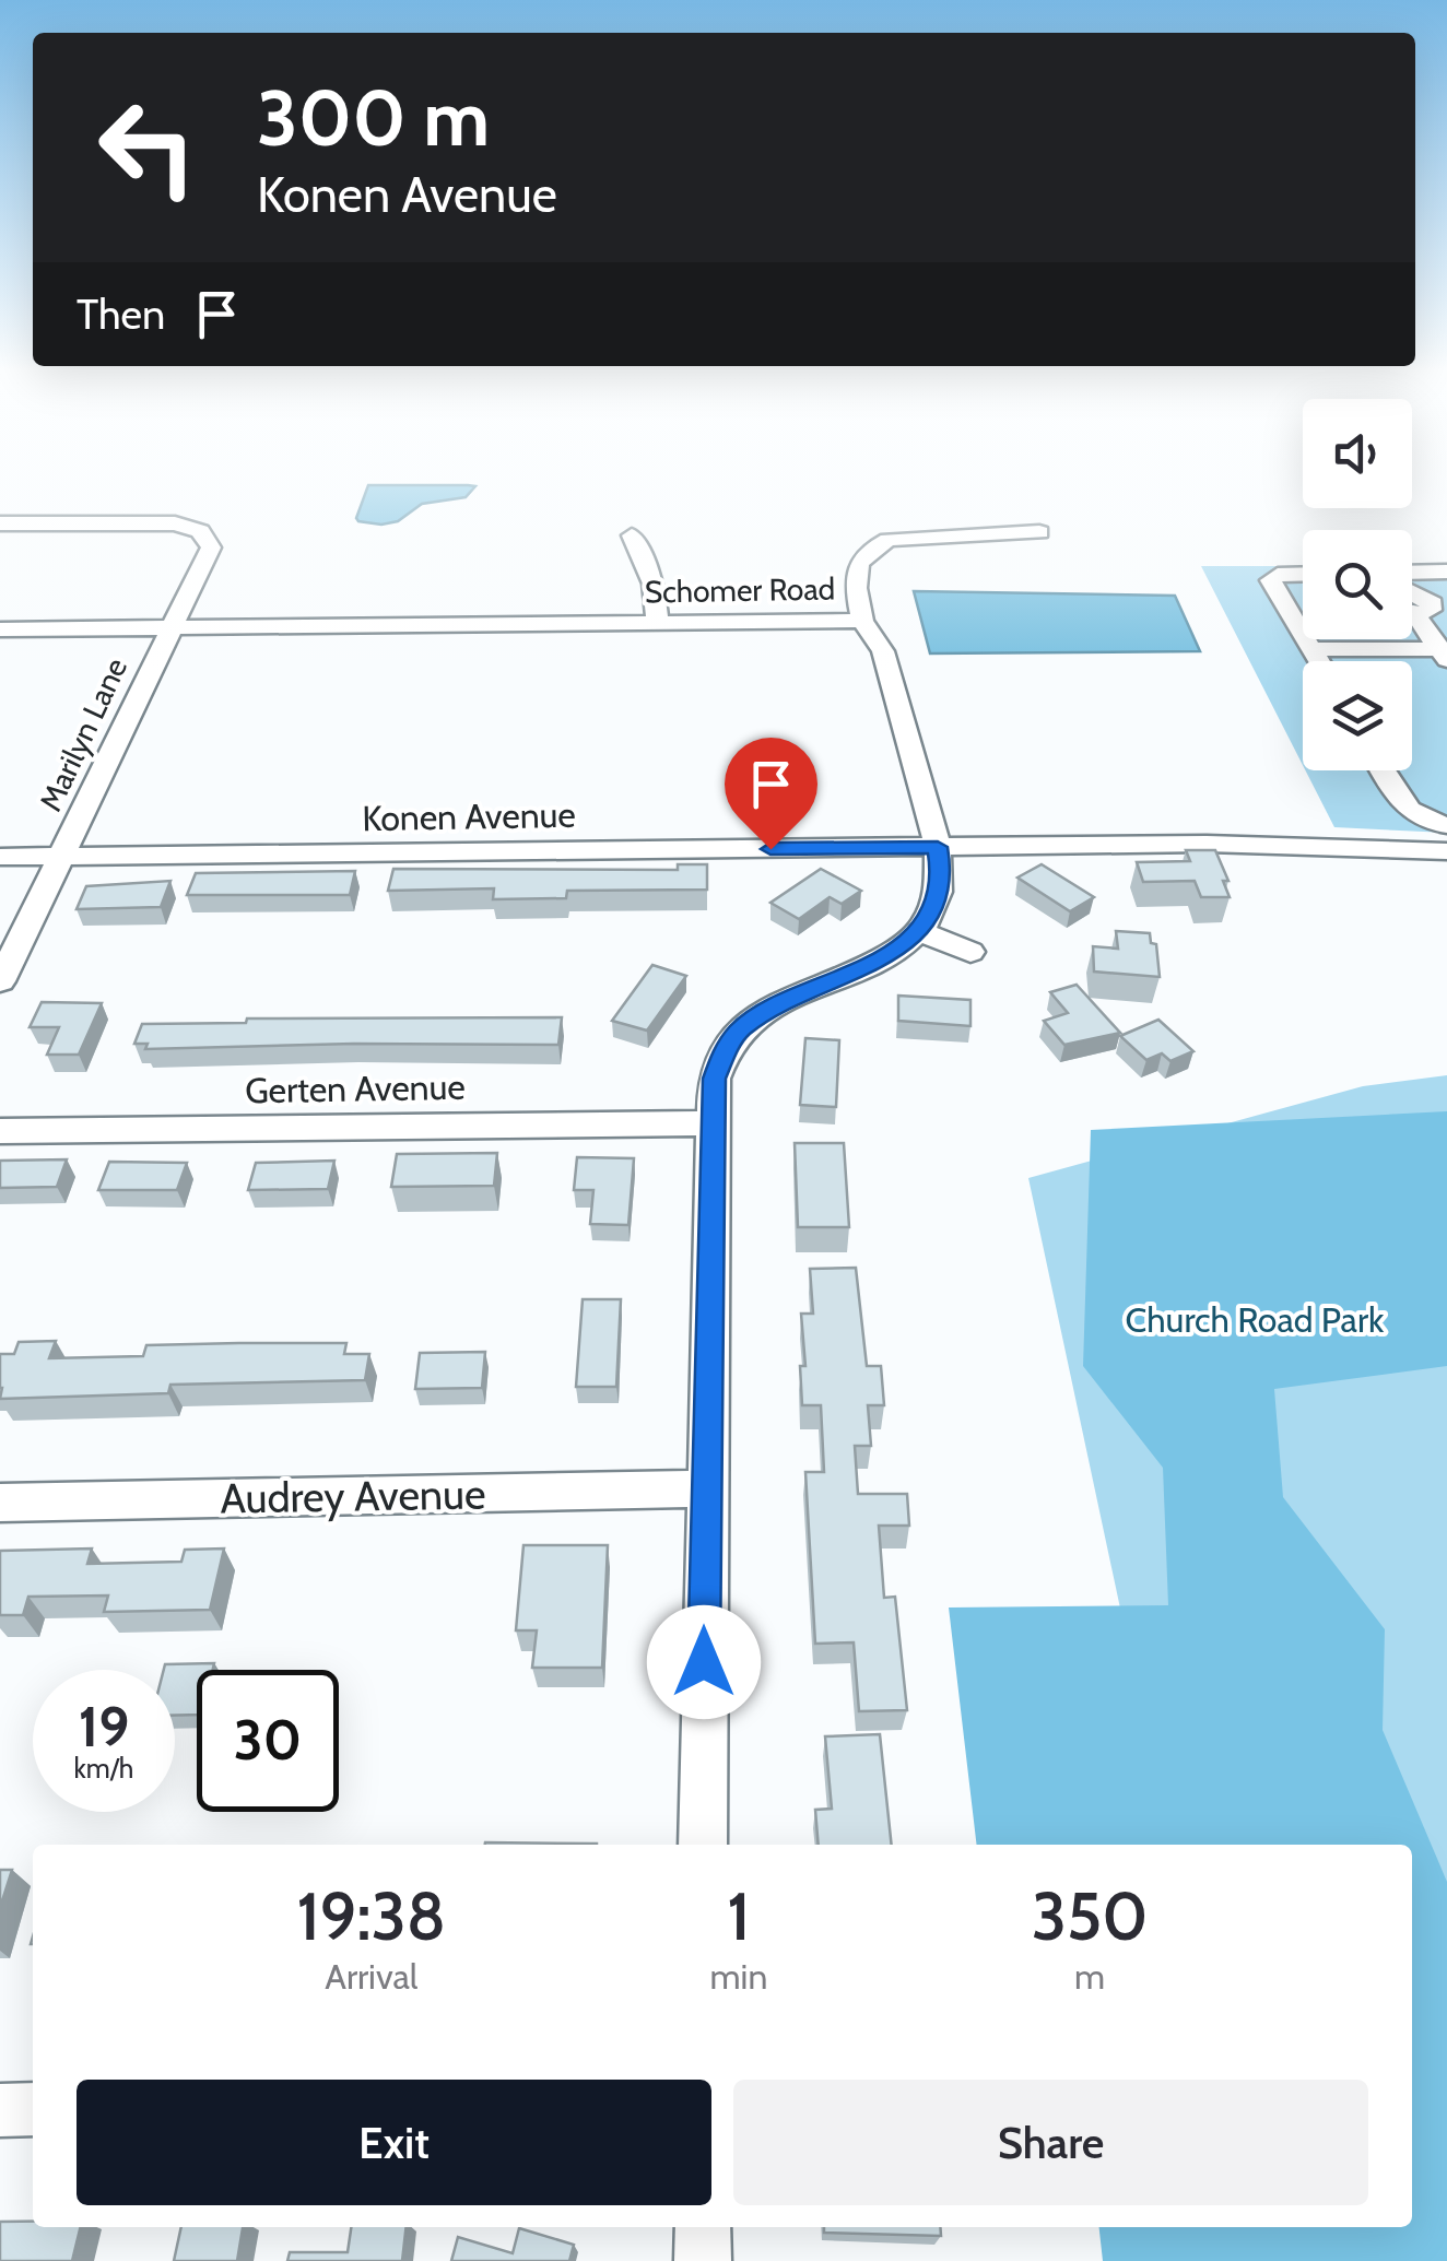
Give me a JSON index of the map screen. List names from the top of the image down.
{
  "streets": {
    "street": [
      "Schomer Road",
      "Marilyn Lane",
      "Konen Avenue",
      "Gerten Avenue",
      "Audrey Avenue"
    ]
  },
  "crossings": [
    ["Schomer Road", "Marilyn Lane"],
    ["Schomer Road", "Konen Avenue"],
    ["Marilyn Lane", "Konen Avenue"]
  ],
  "parks": ["Church Road Park"],
  "page": {
    "turn": ["300 m", "Konen Avenue"],
    "then": "Then",
    "speed": "19 km/h",
    "limit": "30",
    "eta": [
      "19:38",
      "Arrival",
      "1",
      "min",
      "350",
      "m"
    ],
    "buttons": ["Exit", "Share"]
  }
}
